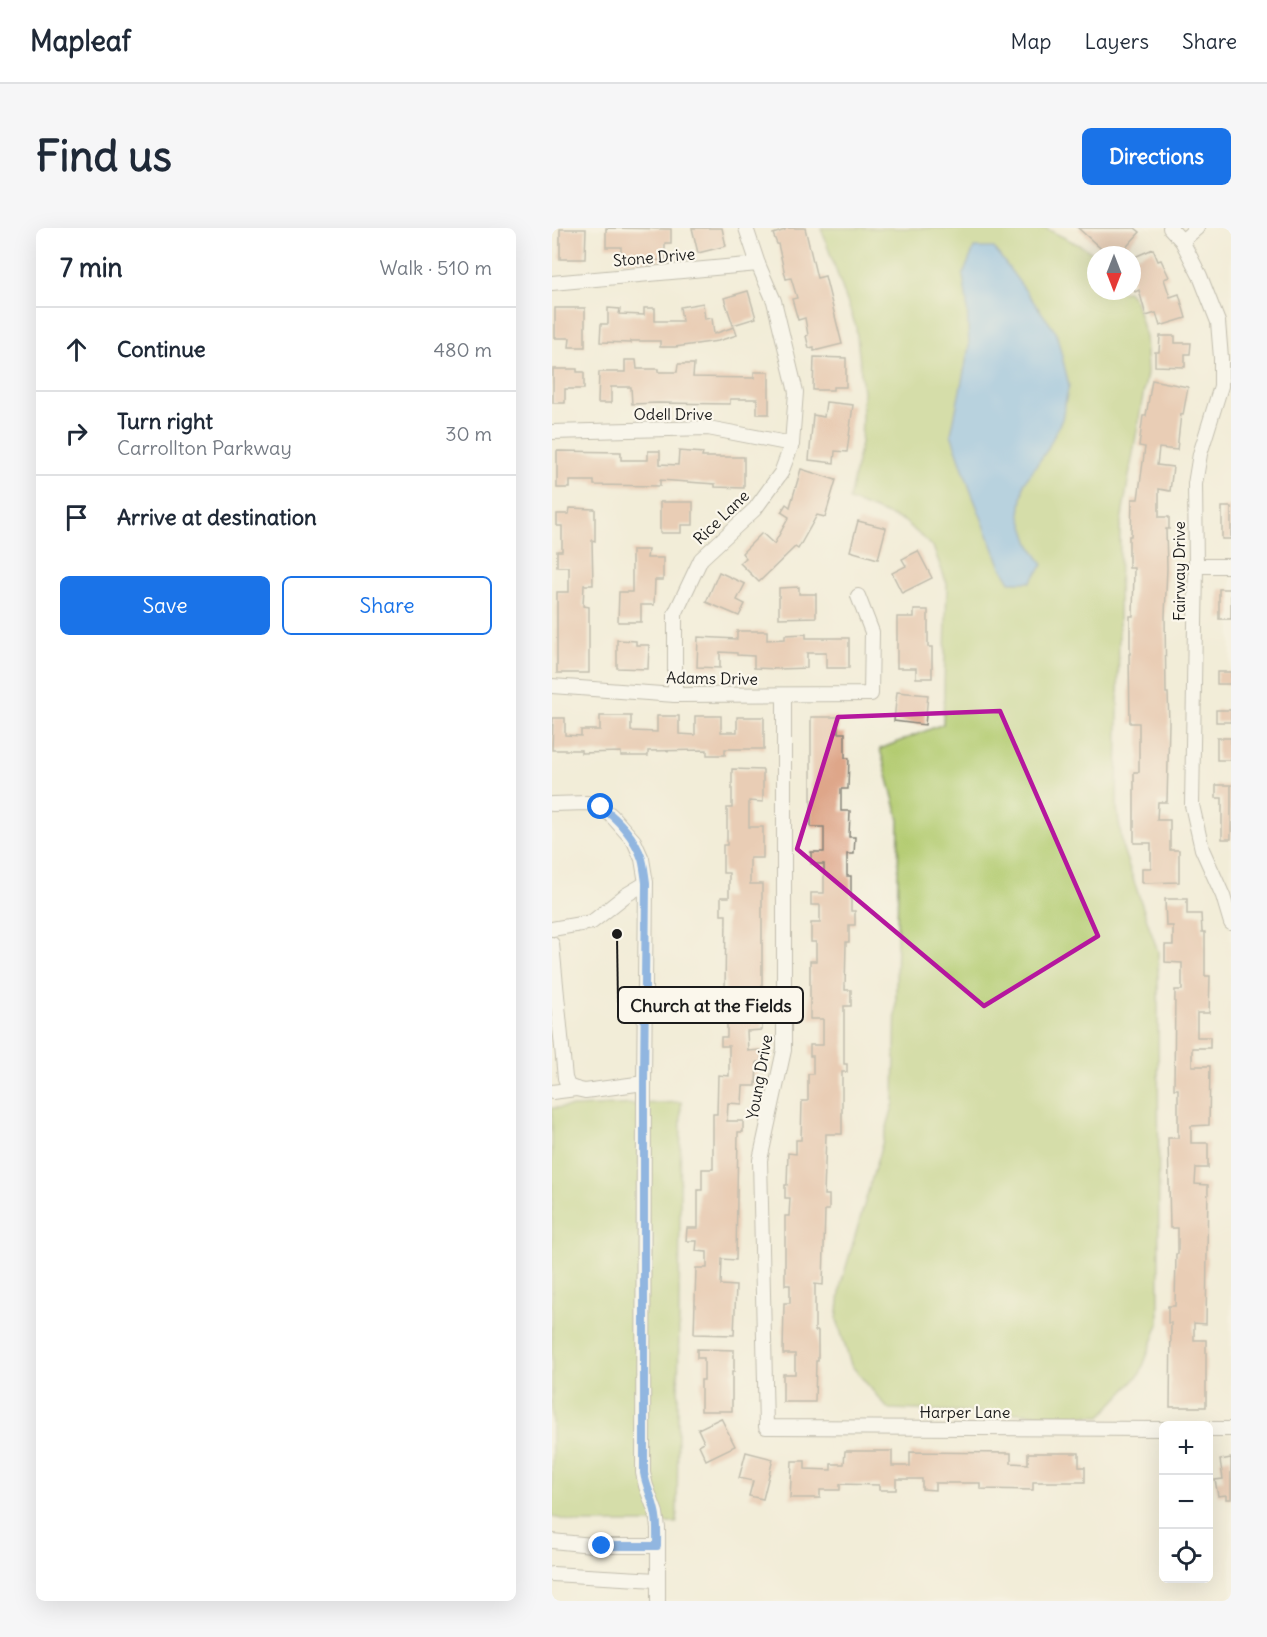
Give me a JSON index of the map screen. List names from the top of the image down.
{
  "streets": {
    "street": [
      "Stone Drive",
      "Odell Drive",
      "Rice Lane",
      "Fairway Drive",
      "Adams Drive",
      "Young Drive",
      "Harper Lane"
    ]
  },
  "crossings": [
    ["Stone Drive", "Rice Lane"],
    ["Odell Drive", "Rice Lane"],
    ["Rice Lane", "Adams Drive"],
    ["Adams Drive", "Young Drive"],
    ["Young Drive", "Harper Lane"]
  ],
  "places": ["Church at the Fields"],
  "north": "bottom",
  "page": {
    "header": "Mapleaf",
    "nav": ["Map", "Layers", "Share"],
    "buttons": [
      "Directions",
      ["Save", "Share"]
    ],
    "title": "Find us",
    "heading": ["7 min", "Walk · 510 m"],
    "list": [
      ["Continue", "480 m"],
      ["Turn right", "Carrollton Parkway", "30 m"],
      "Arrive at destination"
    ],
    "map_buttons": ["+", "−"]
  }
}
